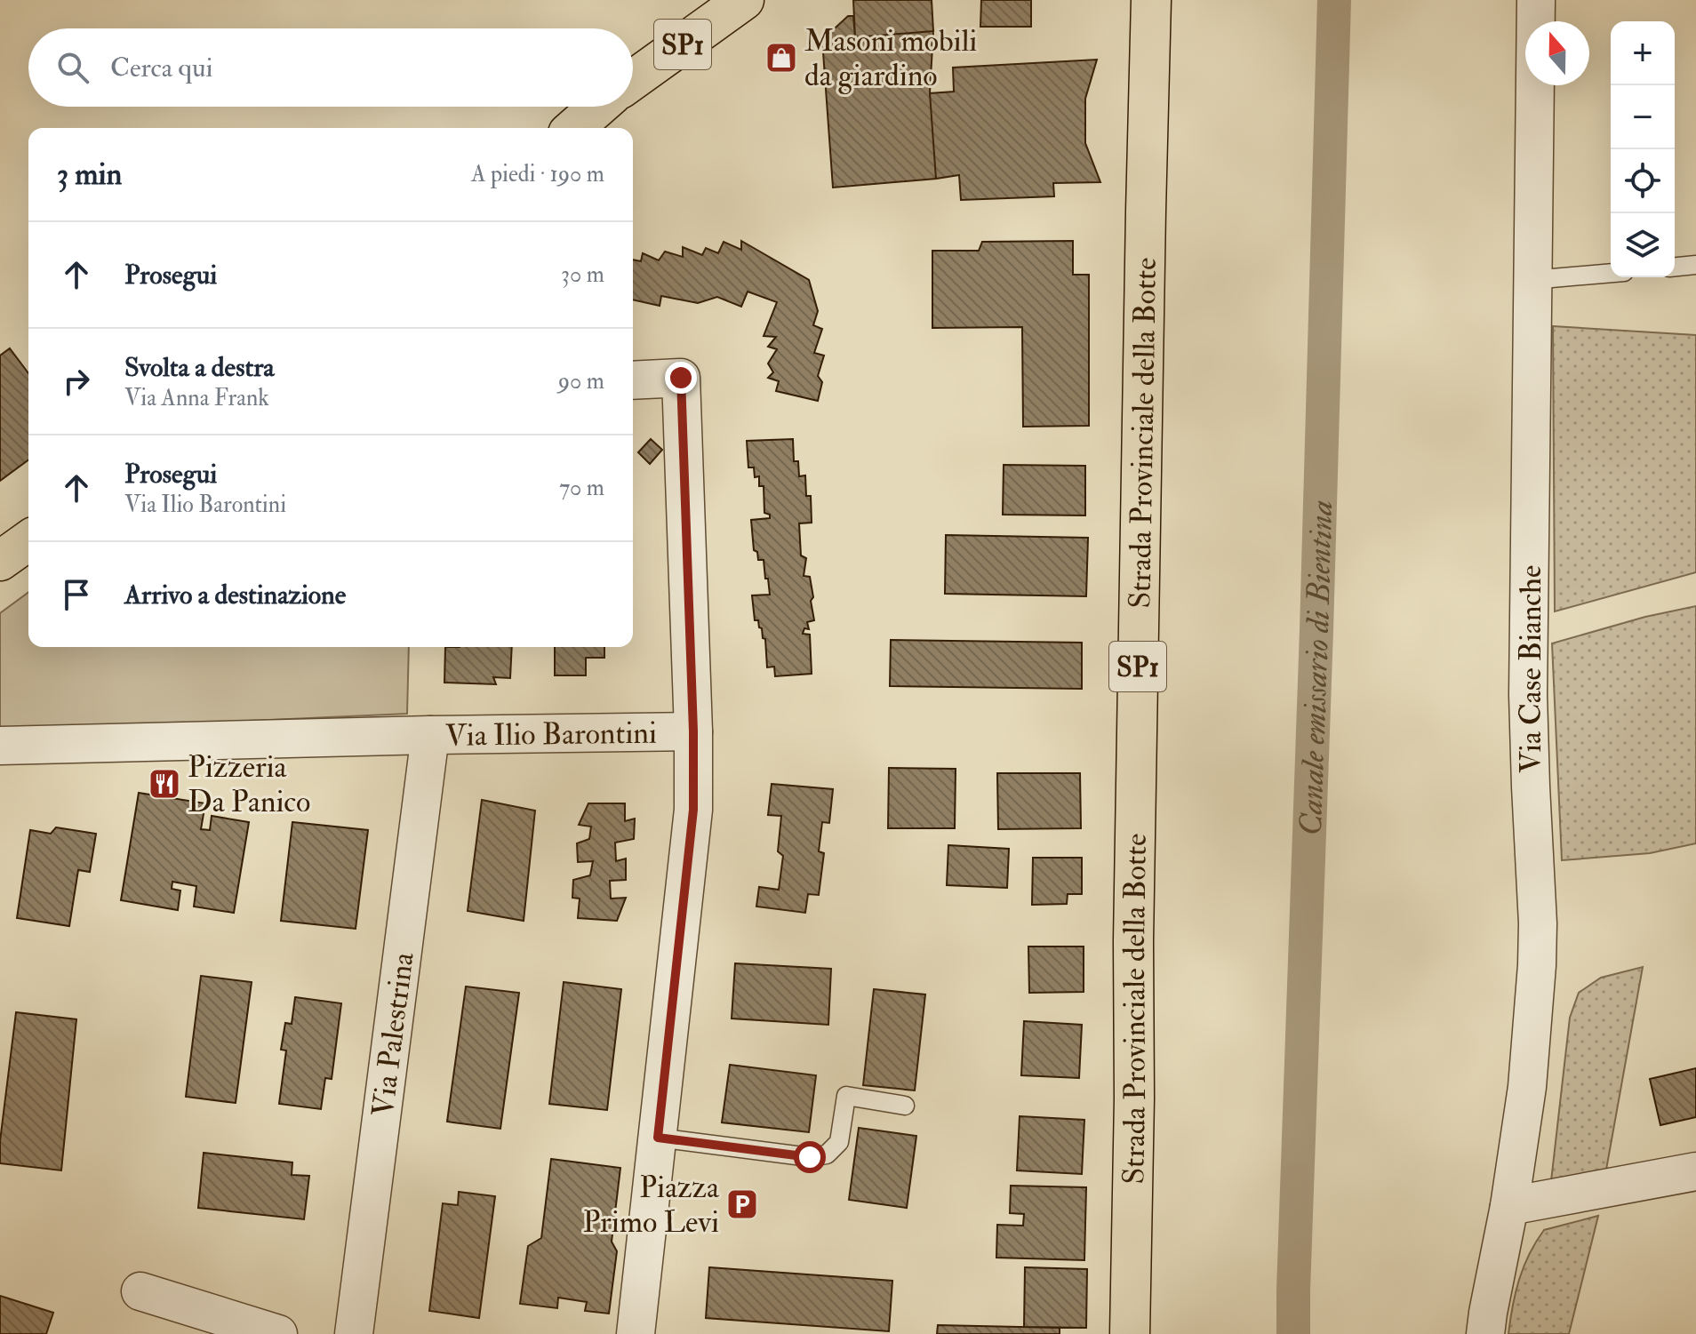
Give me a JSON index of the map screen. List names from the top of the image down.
{
  "streets": {
    "main road": ["SP1", "Strada Provinciale della Botte"],
    "street": ["Via Case Bianche", "Via Ilio Barontini", "Via Palestrina"]
  },
  "crossings": [
    ["Via Ilio Barontini", "Via Palestrina"]
  ],
  "water": ["Canale emissario di Bientina"],
  "places": {
    "shop": ["Masoni mobili da giardino"],
    "restaurant": ["Pizzeria Da Panico"],
    "parking": ["Piazza Primo Levi"]
  },
  "north": "top",
  "page": {
    "map_buttons": ["+", "−"],
    "search": "Cerca qui",
    "heading": ["3 min", "A piedi · 190 m"],
    "list": [
      ["Prosegui", "30 m"],
      ["Svolta a destra", "Via Anna Frank", "90 m"],
      ["Prosegui", "Via Ilio Barontini", "70 m"],
      "Arrivo a destinazione"
    ]
  }
}
